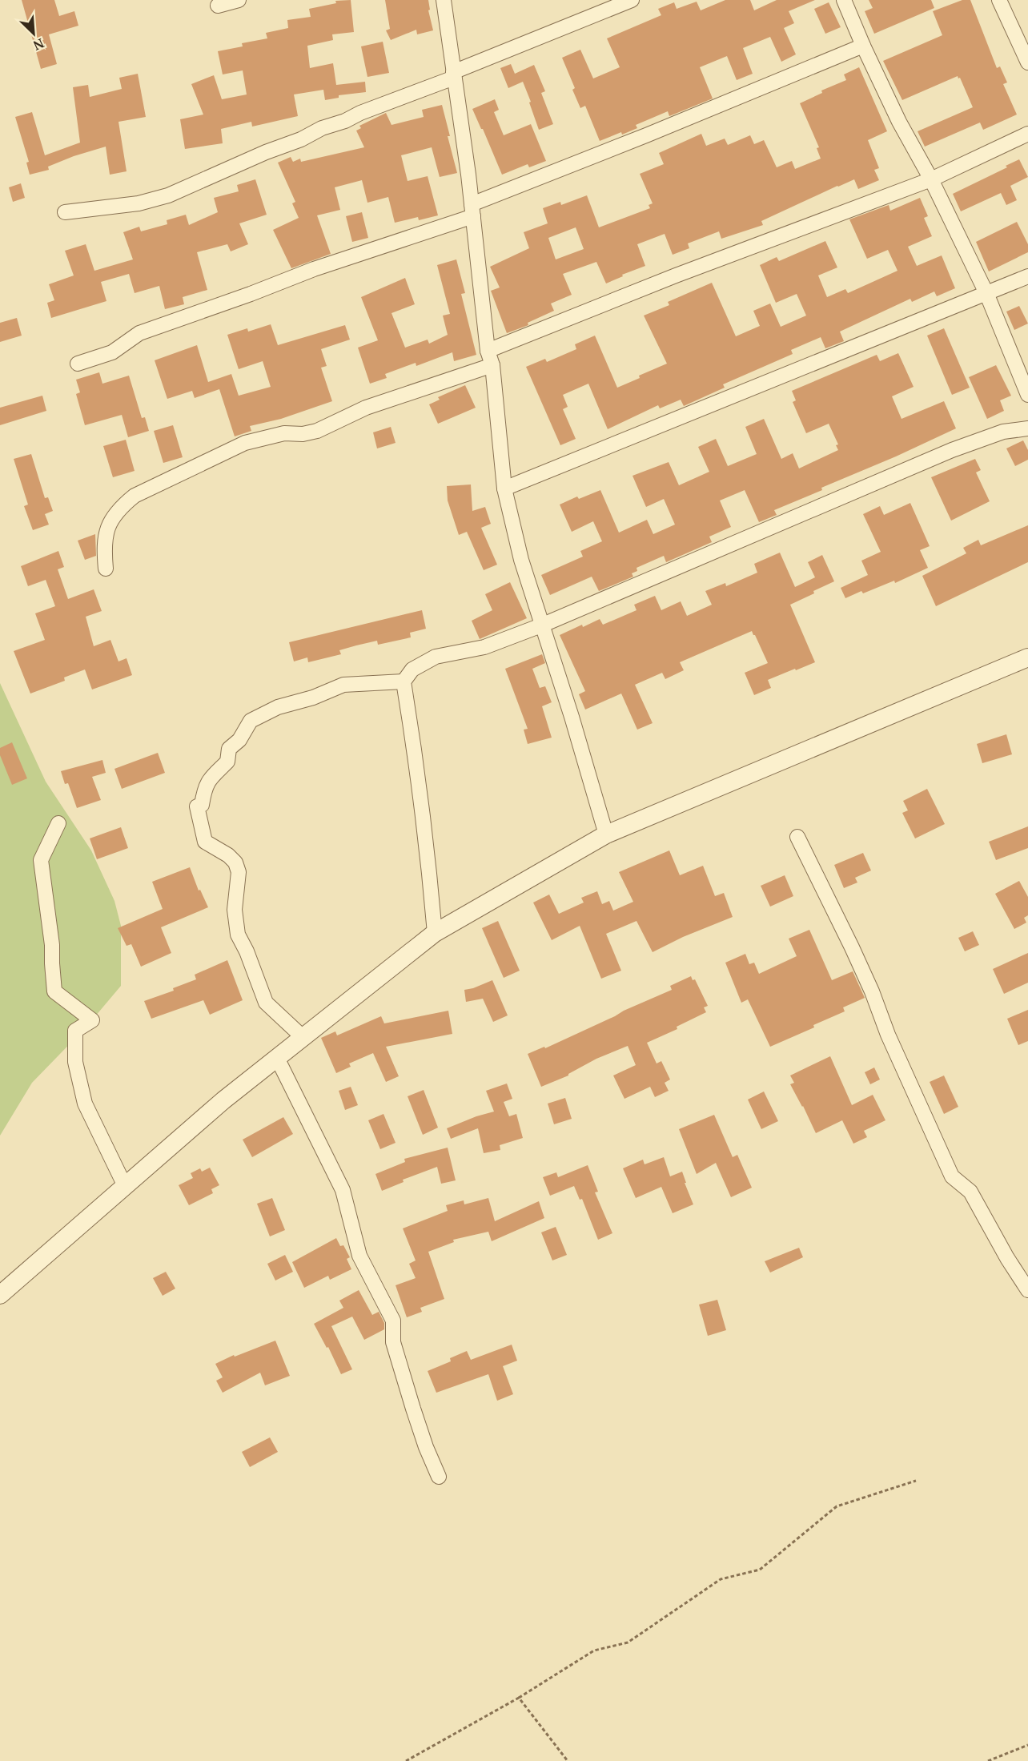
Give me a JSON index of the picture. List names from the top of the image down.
{
  "north": "bottom right"
}
